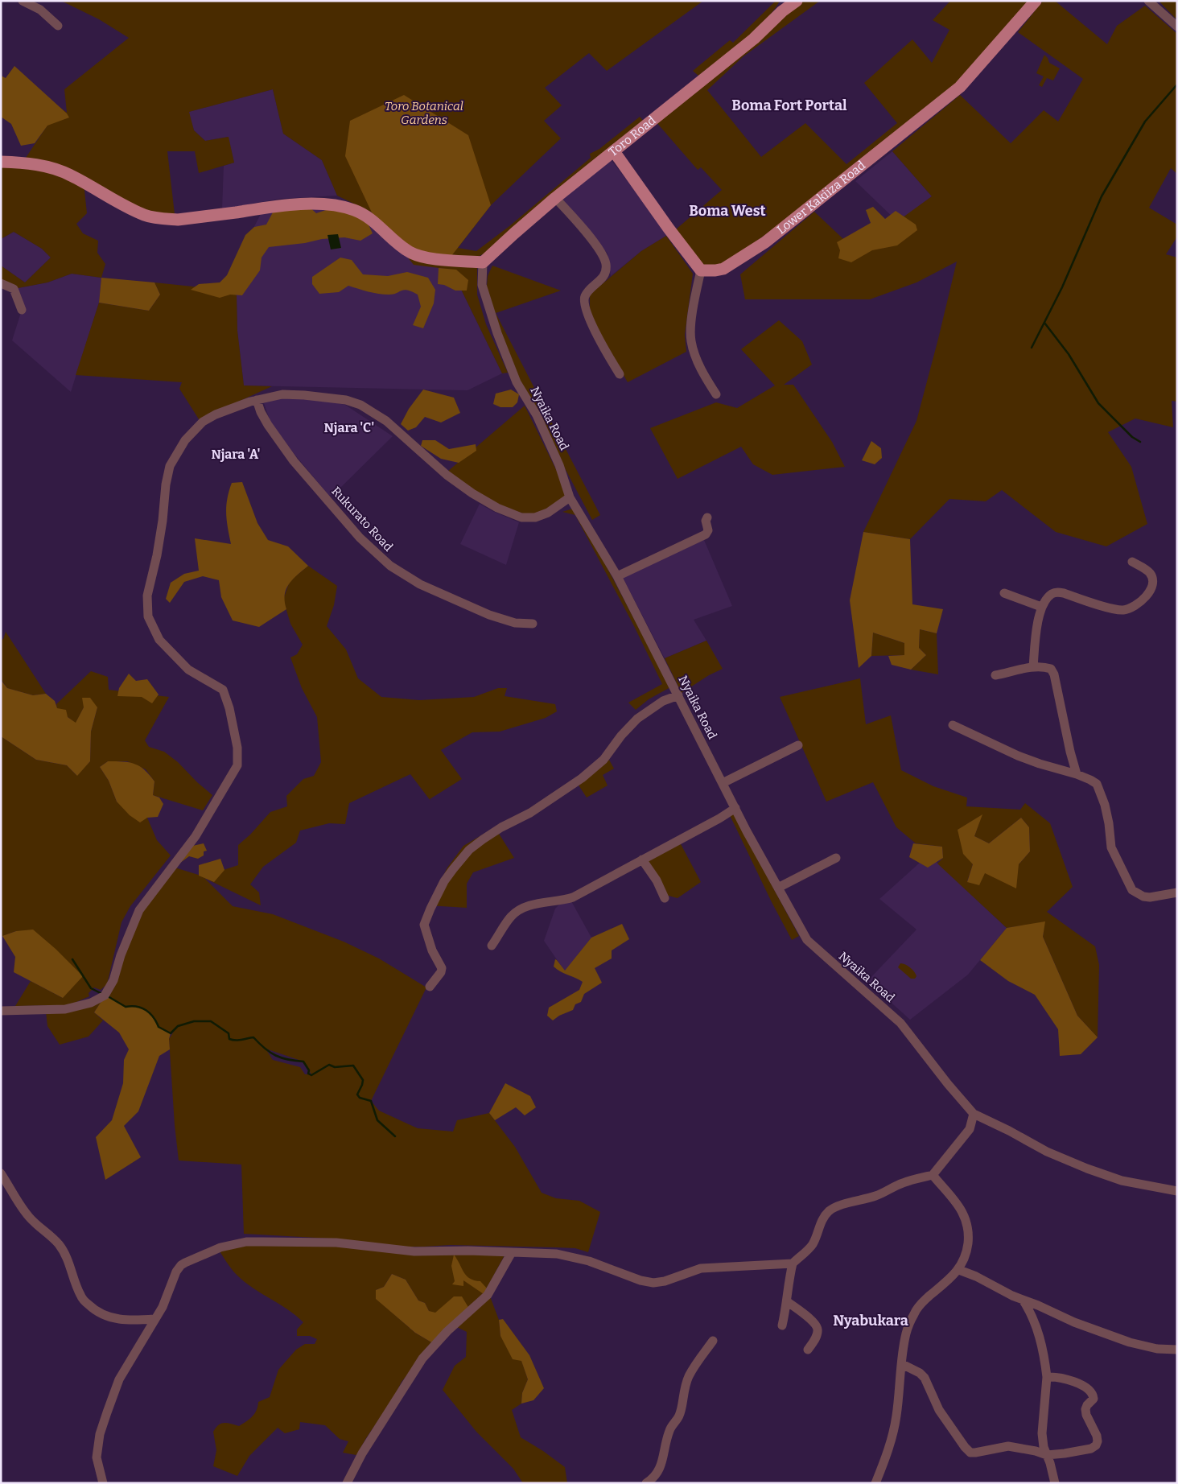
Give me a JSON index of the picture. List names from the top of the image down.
{
  "streets": {
    "main road": ["Toro Road", "Lower Kakiiza Road"],
    "street": ["Nyaika Road", "Rukurato Road"]
  },
  "crossings": [
    ["Toro Road", "Nyaika Road"]
  ],
  "districts": [
    "Boma Fort Portal",
    "Boma West",
    "Njara 'C'",
    "Njara 'A'",
    "Nyabukara"
  ],
  "parks": ["Toro Botanical Gardens"]
}
